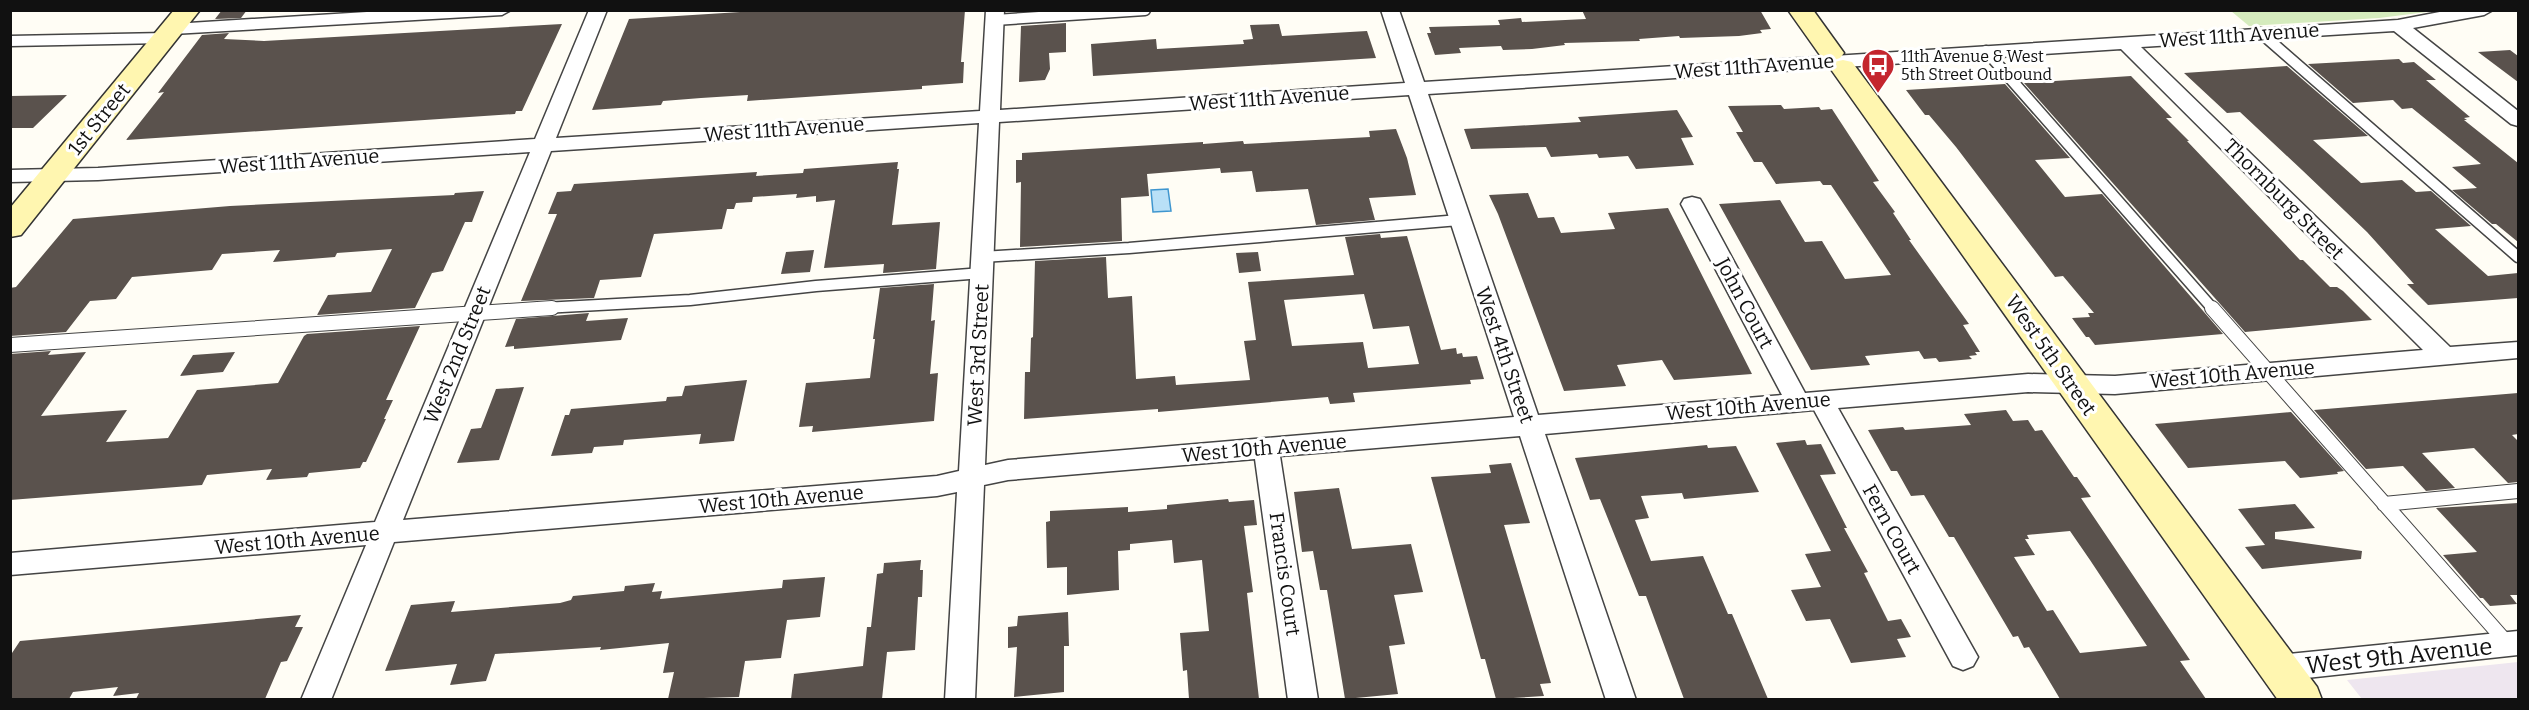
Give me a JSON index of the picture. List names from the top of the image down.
{
  "streets": {
    "street": [
      "West 11th Avenue",
      "1st Street",
      "Thornburg Street",
      "John Court",
      "West 2nd Street",
      "West 3rd Street",
      "West 4th Street",
      "West 5th Street",
      "West 10th Avenue",
      "Fern Court",
      "Francis Court",
      "West 9th Avenue"
    ]
  },
  "crossings": [
    ["West 11th Avenue", "1st Street"],
    ["West 11th Avenue", "Thornburg Street"],
    ["West 11th Avenue", "West 2nd Street"],
    ["West 11th Avenue", "West 3rd Street"],
    ["West 11th Avenue", "West 4th Street"],
    ["West 11th Avenue", "West 5th Street"],
    ["Thornburg Street", "West 10th Avenue"],
    ["John Court", "West 10th Avenue"],
    ["John Court", "Fern Court"],
    ["West 2nd Street", "West 10th Avenue"],
    ["West 3rd Street", "West 10th Avenue"],
    ["West 4th Street", "West 10th Avenue"],
    ["West 5th Street", "West 10th Avenue"],
    ["West 5th Street", "West 9th Avenue"],
    ["West 10th Avenue", "Fern Court"],
    ["West 10th Avenue", "Francis Court"]
  ],
  "places": {
    "bus stop": ["11th Avenue & West 5th Street Outbound"]
  }
}
